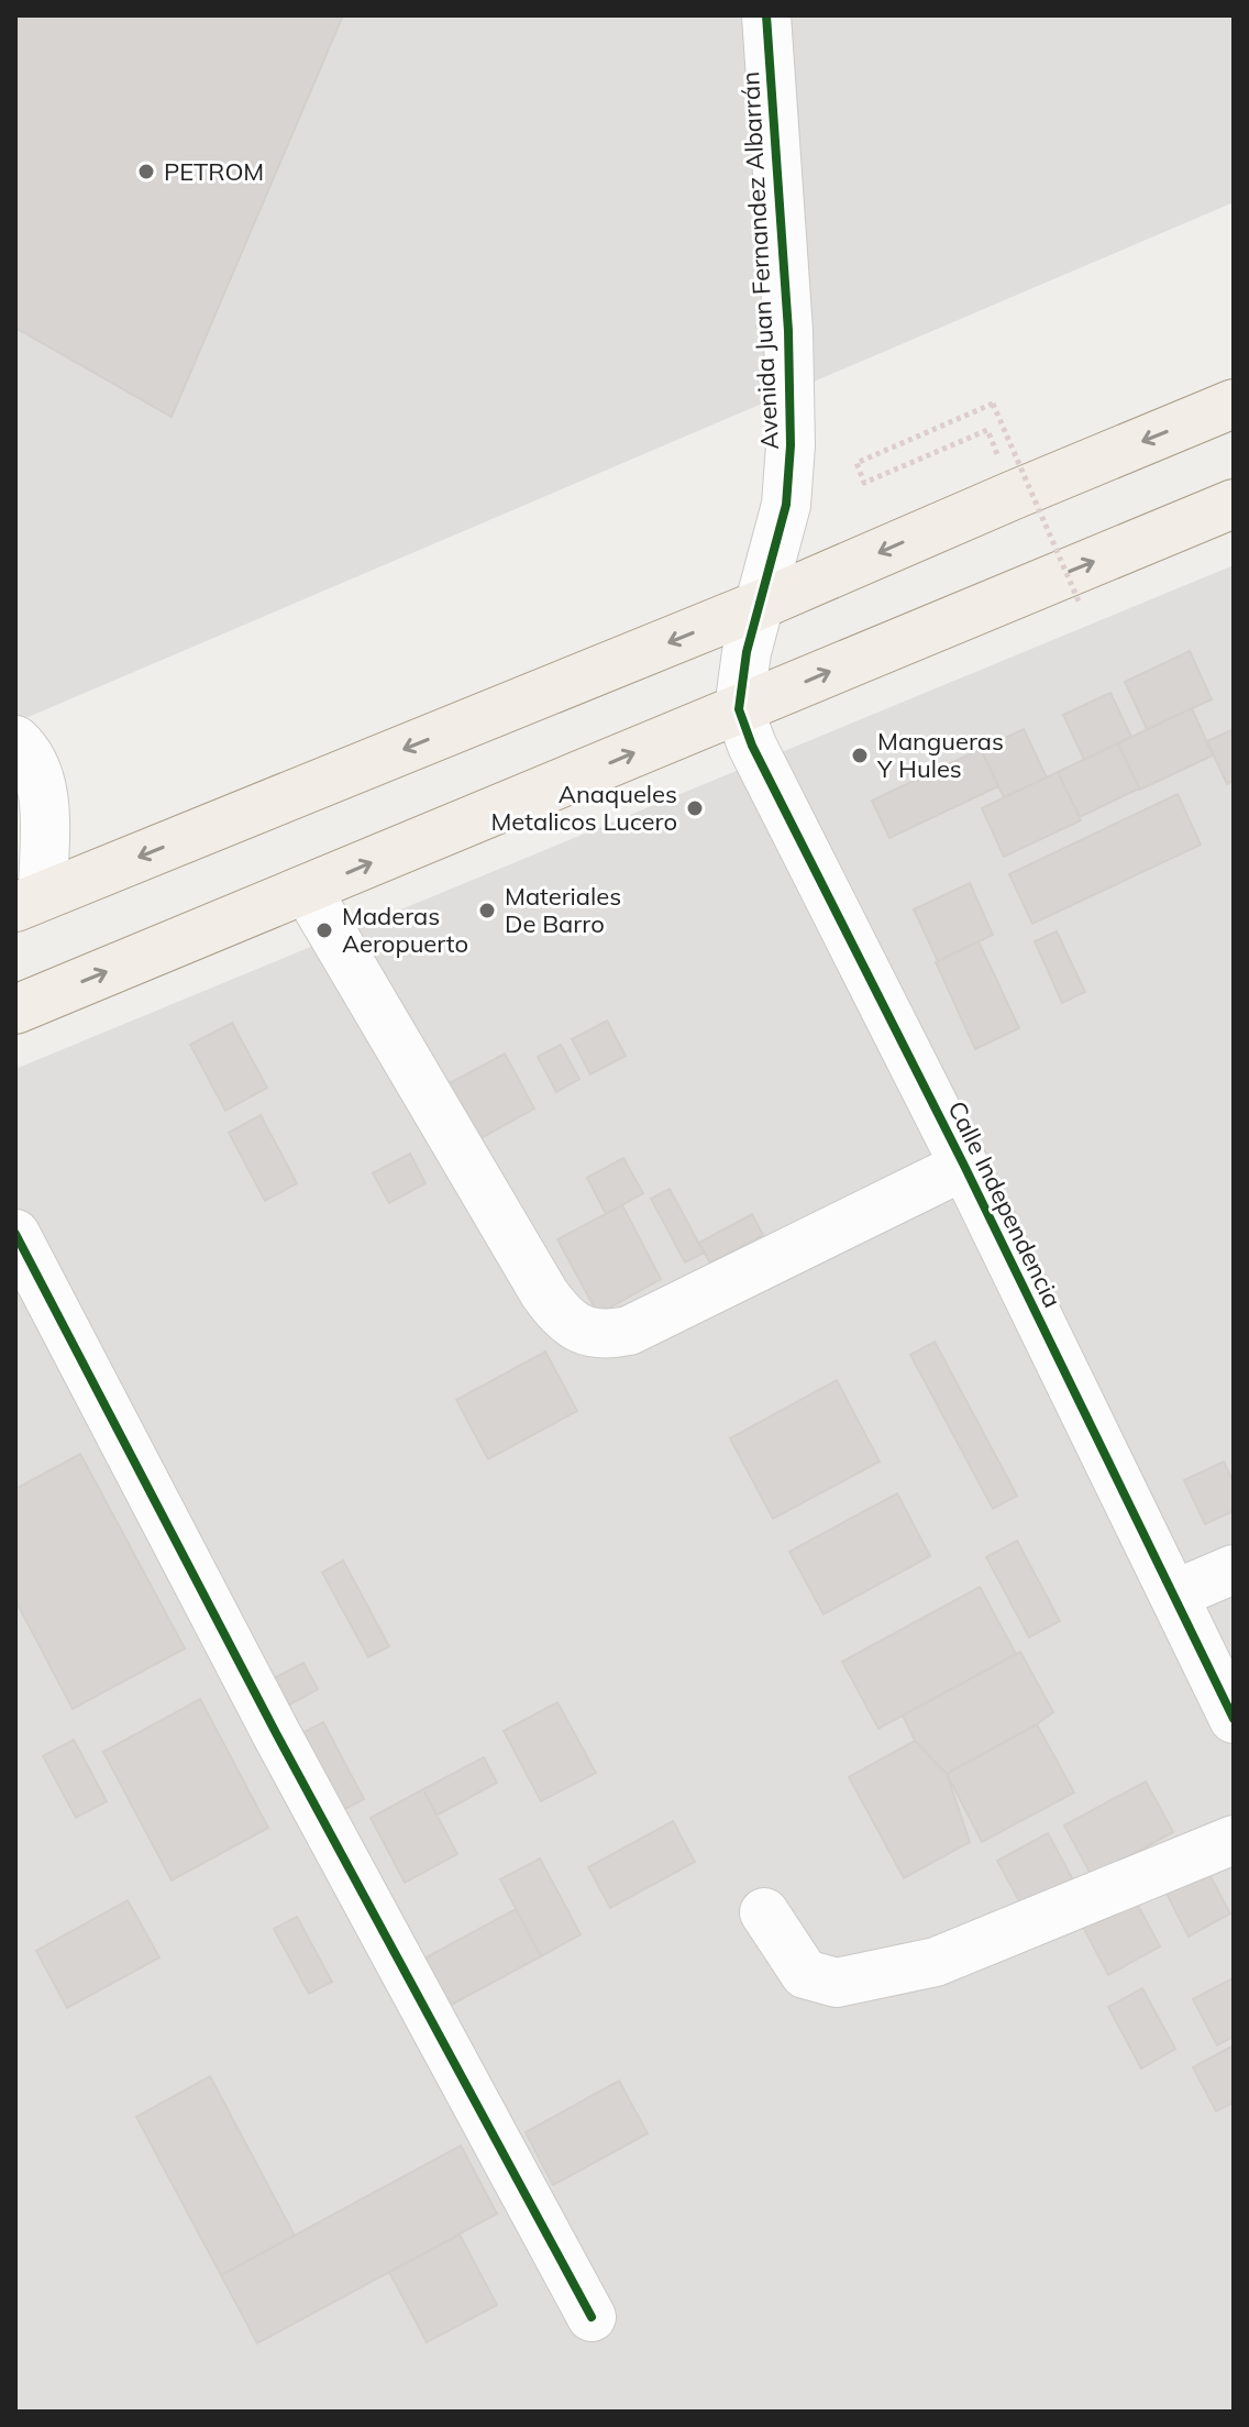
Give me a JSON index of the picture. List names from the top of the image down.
{
  "streets": {
    "street": ["Avenida Juan Fernandez Albarrán", "Calle Independencia"]
  },
  "crossings": [
    ["Avenida Juan Fernandez Albarrán", "Calle Independencia"]
  ],
  "places": [
    "PETROM",
    "Mangueras Y Hules",
    "Anaqueles Metalicos Lucero",
    "Materiales De Barro",
    "Maderas Aeropuerto"
  ]
}
